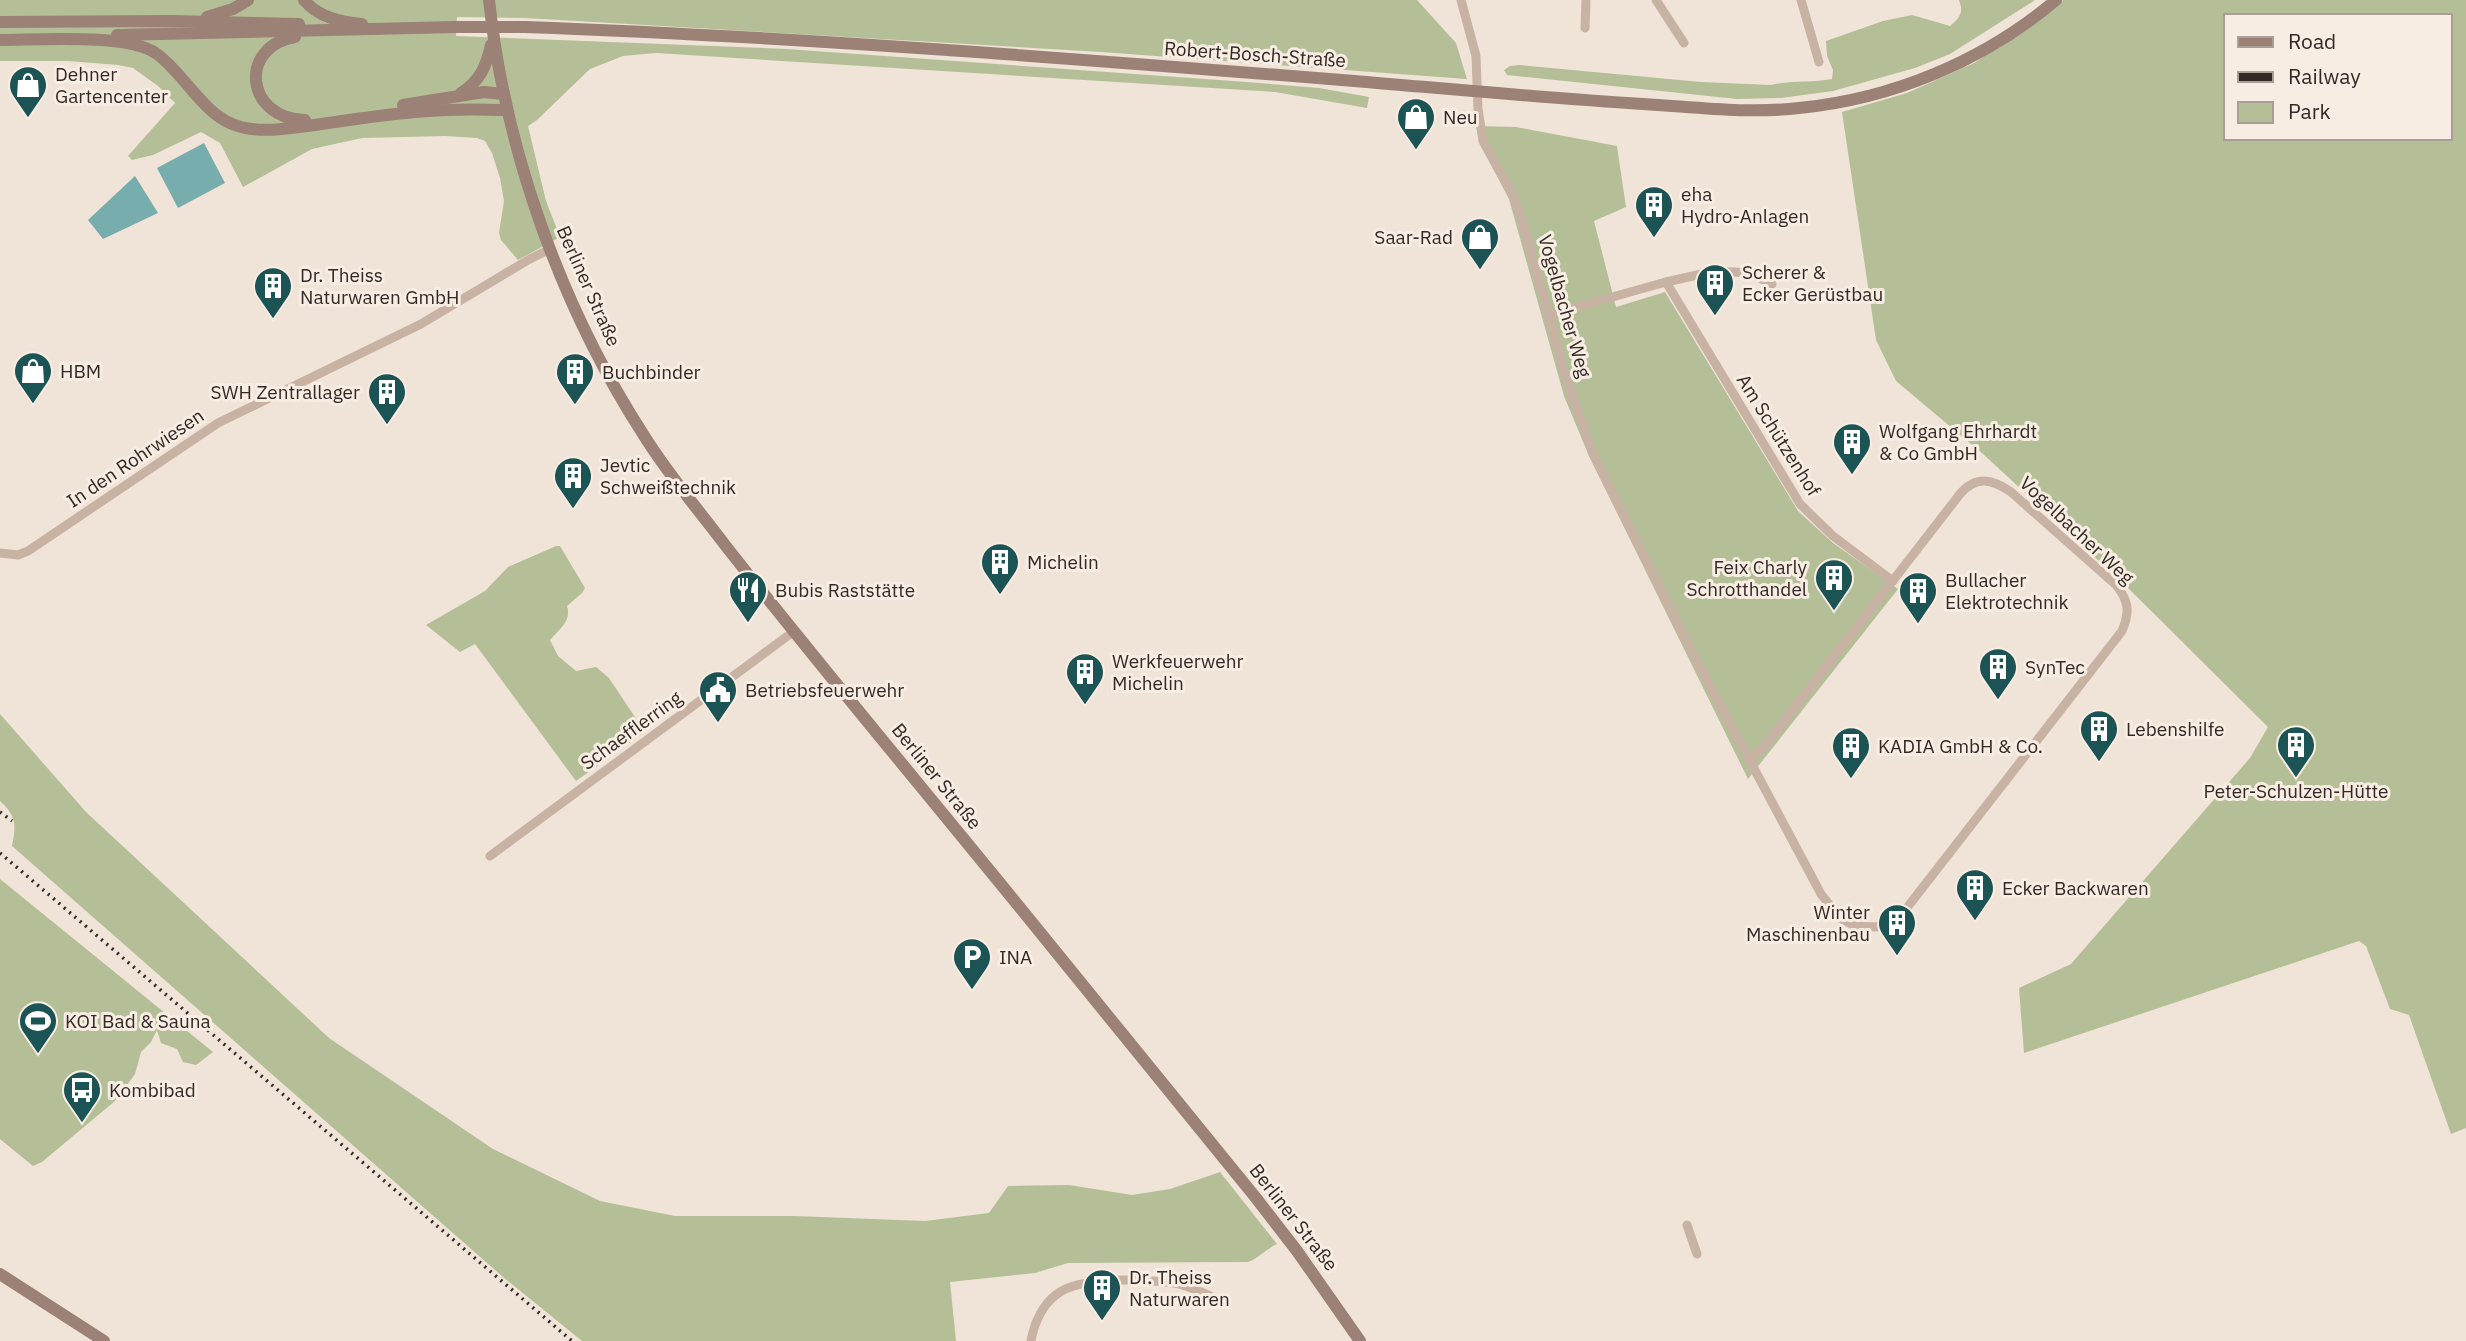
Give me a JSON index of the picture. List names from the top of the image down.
{
  "streets": {
    "main road": ["Robert-Bosch-Straße", "Berliner Straße"],
    "street": [
      "Vogelbacher Weg",
      "Am Schützenhof",
      "In den Rohrwiesen",
      "Schaefflerring"
    ]
  },
  "crossings": [
    ["Robert-Bosch-Straße", "Vogelbacher Weg"],
    ["Berliner Straße", "In den Rohrwiesen"],
    ["Berliner Straße", "Schaefflerring"],
    ["Vogelbacher Weg", "Am Schützenhof"]
  ],
  "places": {
    "shop": [
      "Dehner Gartencenter",
      "Neu",
      "Saar-Rad",
      "HBM"
    ],
    "building": [
      "eha Hydro-Anlagen",
      "Scherer & Ecker Gerüstbau",
      "Dr. Theiss Naturwaren GmbH",
      "Buchbinder",
      "SWH Zentrallager",
      "Wolfgang Ehrhardt & Co GmbH",
      "Jevtic Schweißtechnik",
      "Michelin",
      "Feix Charly Schrotthandel",
      "Bullacher Elektrotechnik",
      "SynTec",
      "Werkfeuerwehr Michelin",
      "Lebenshilfe",
      "Peter-Schulzen-Hütte",
      "KADIA GmbH & Co.",
      "Ecker Backwaren",
      "Winter Maschinenbau",
      "Dr. Theiss Naturwaren"
    ],
    "restaurant": ["Bubis Raststätte"],
    "public building": ["Betriebsfeuerwehr"],
    "parking": ["INA"],
    "sports": ["KOI Bad & Sauna"],
    "bus stop": ["Kombibad"]
  },
  "legend": ["Road", "Railway", "Park"]
}
